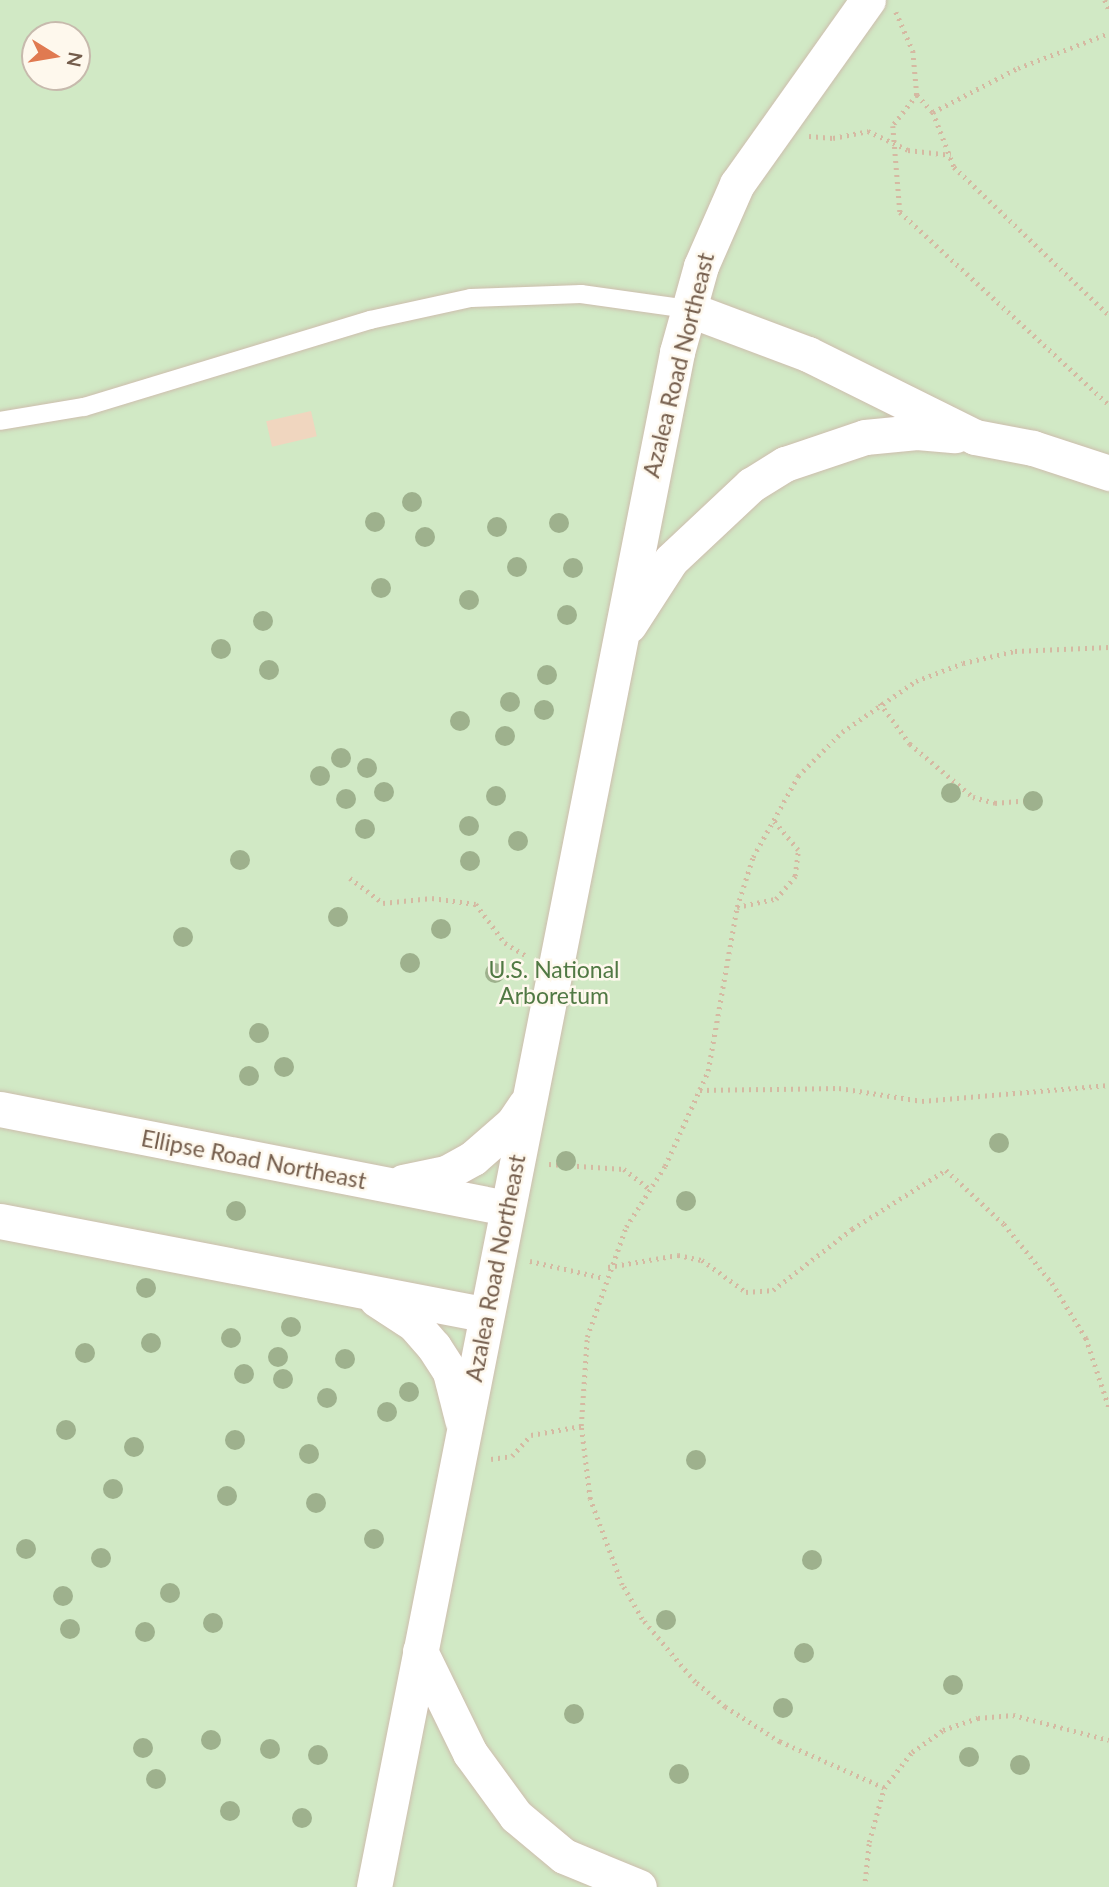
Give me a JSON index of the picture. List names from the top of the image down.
{
  "streets": {
    "street": ["Azalea Road Northeast", "Ellipse Road Northeast"]
  },
  "crossings": [
    ["Azalea Road Northeast", "Ellipse Road Northeast"]
  ],
  "parks": ["U.S. National Arboretum"],
  "north": "right"
}
